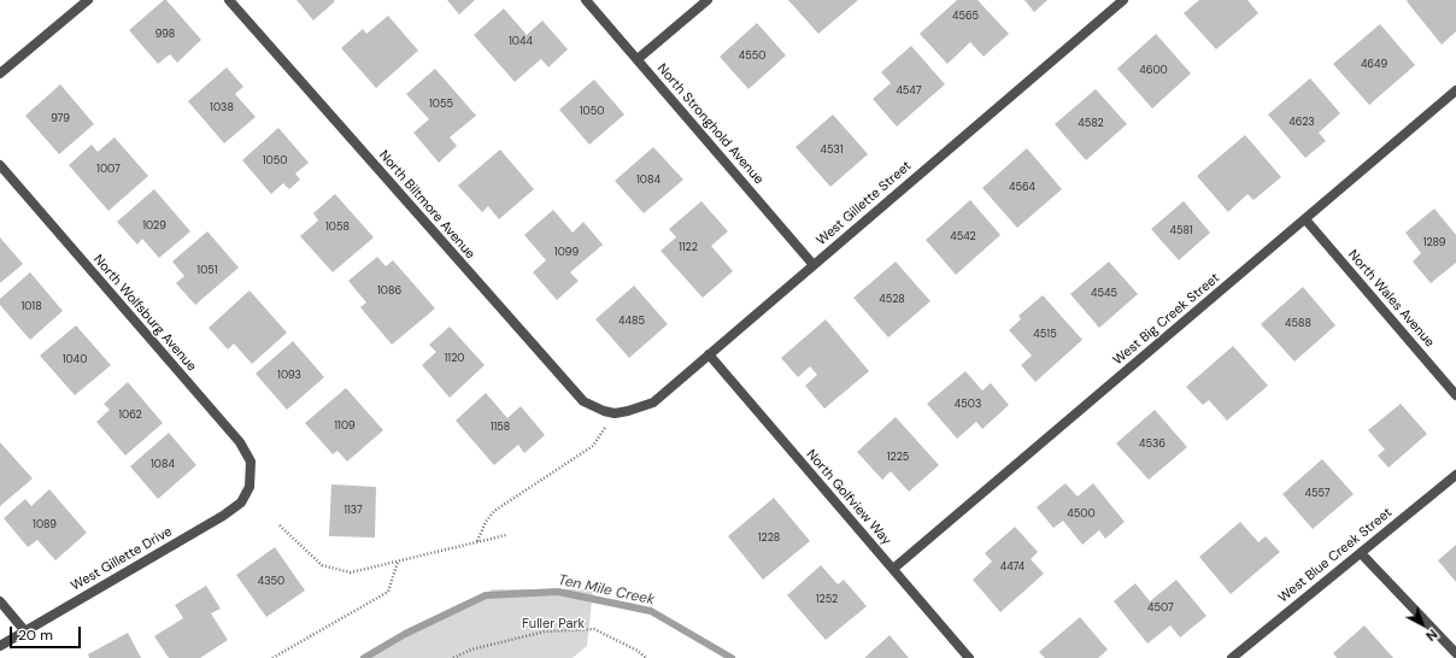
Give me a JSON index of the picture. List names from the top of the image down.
{
  "streets": {
    "street": [
      "North Stronghold Avenue",
      "West Gillette Street",
      "North Biltmore Avenue",
      "North Wales Avenue",
      "North Wolfsburg Avenue",
      "West Big Creek Street",
      "North Golfview Way",
      "West Blue Creek Street",
      "West Gillette Drive"
    ]
  },
  "crossings": [
    ["North Stronghold Avenue", "West Gillette Street"],
    ["West Gillette Street", "North Biltmore Avenue"],
    ["West Gillette Street", "North Golfview Way"],
    ["North Wales Avenue", "West Big Creek Street"],
    ["North Wolfsburg Avenue", "West Gillette Drive"],
    ["West Big Creek Street", "North Golfview Way"]
  ],
  "water": ["Ten Mile Creek"],
  "parks": ["Fuller Park"],
  "house_numbers": [
    "4565",
    "998",
    "1044",
    "4550",
    "4649",
    "4600",
    "4547",
    "1055",
    "1038",
    "1050",
    "979",
    "4623",
    "4582",
    "4531",
    "1050",
    "1007",
    "1084",
    "4564",
    "1029",
    "1058",
    "4581",
    "4542",
    "1289",
    "1122",
    "1099",
    "1051",
    "1086",
    "4545",
    "4528",
    "1018",
    "4485",
    "4588",
    "4515",
    "1120",
    "1040",
    "1093",
    "4503",
    "1062",
    "1109",
    "1158",
    "4536",
    "1225",
    "1084",
    "4557",
    "1137",
    "4500",
    "1089",
    "1228",
    "4474",
    "4350",
    "1252",
    "4507"
  ],
  "scale_bar": "20 m",
  "north": "bottom right"
}
